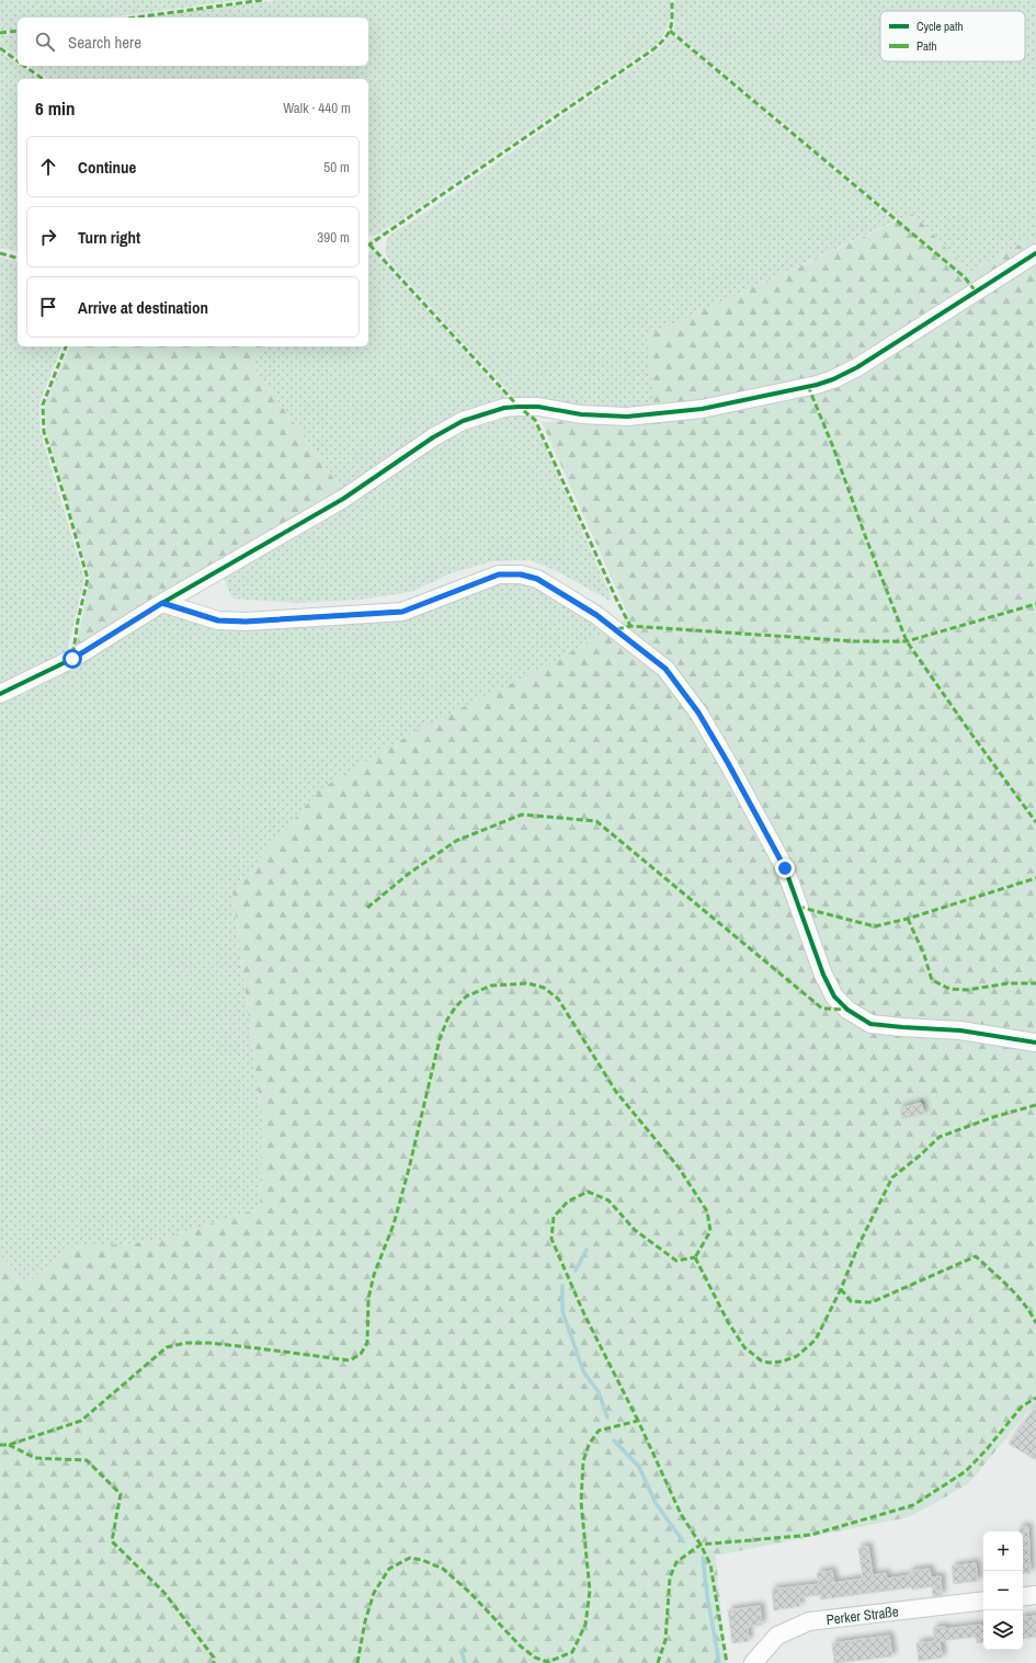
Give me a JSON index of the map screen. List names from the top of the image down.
{
  "streets": {
    "street": ["Perker Straße"]
  },
  "legend": ["Cycle path", "Path"],
  "page": {
    "search": "Search here",
    "heading": ["6 min", "Walk · 440 m"],
    "list": [
      ["Continue", "50 m"],
      ["Turn right", "390 m"],
      "Arrive at destination"
    ],
    "map_buttons": ["+", "−"]
  }
}
